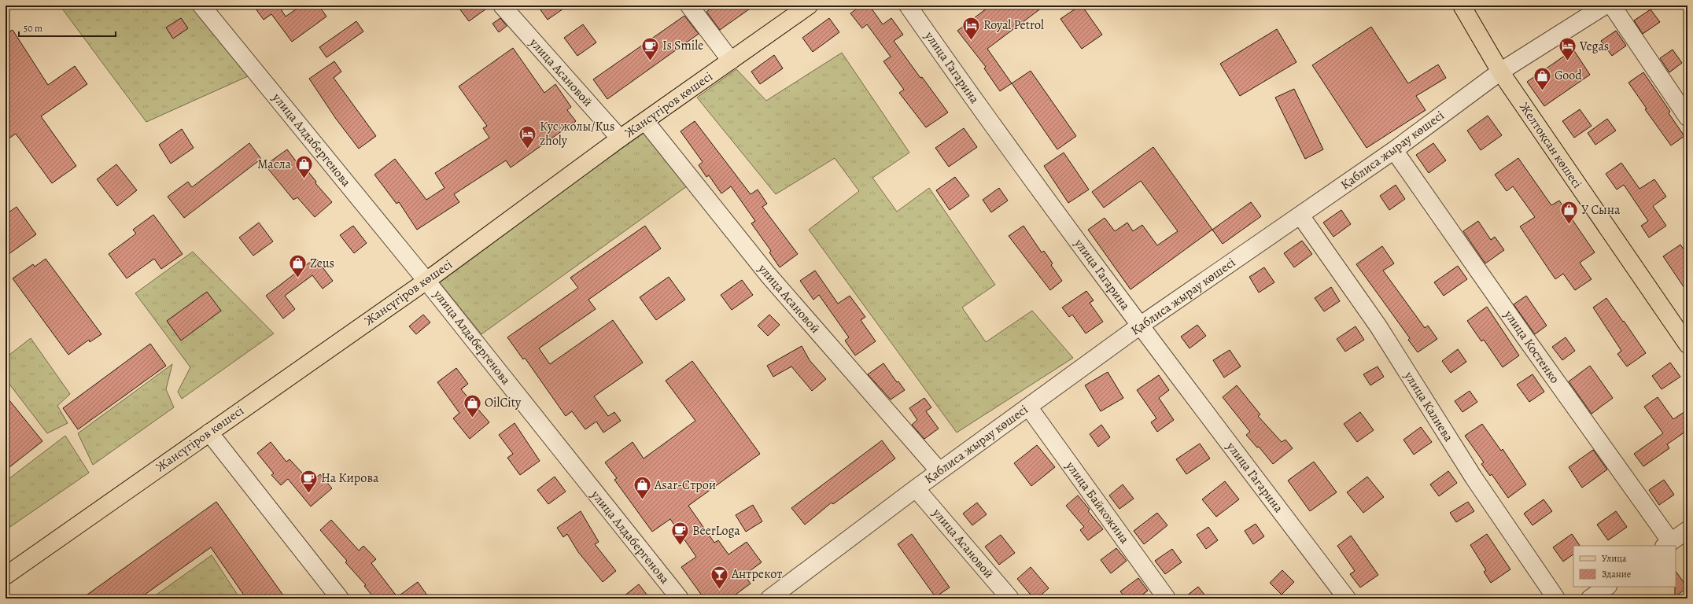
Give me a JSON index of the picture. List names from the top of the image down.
{
  "streets": {
    "main road": ["Жансүгіров көшесі", "Желтоқсан көшесі"],
    "street": [
      "улица Гагарина",
      "улица Асановой",
      "улица Алдабергенова",
      "Қаблиса жырау көшесі",
      "улица Костенко",
      "улица Калиева",
      "улица Байкожина"
    ]
  },
  "crossings": [
    ["улица Гагарина", "Қаблиса жырау көшесі"],
    ["улица Асановой", "Жансүгіров көшесі"],
    ["улица Асановой", "Қаблиса жырау көшесі"],
    ["Жансүгіров көшесі", "улица Алдабергенова"],
    ["Желтоқсан көшесі", "Қаблиса жырау көшесі"],
    ["Қаблиса жырау көшесі", "улица Костенко"],
    ["Қаблиса жырау көшесі", "улица Калиева"],
    ["Қаблиса жырау көшесі", "улица Байкожина"]
  ],
  "places": {
    "hotel": ["Royal Petrol", "Vegas", "Кус жолы/Kus zholy"],
    "cafe": ["Is Smile", "На Кирова", "BeerLoga"],
    "shop": [
      "Good",
      "Масла",
      "У Сына",
      "Zeus",
      "OilCity",
      "Asar-Строй"
    ],
    "bar": ["Антрекот"]
  },
  "legend": ["Улица", "Здание"],
  "scale_bar": "50 m"
}
